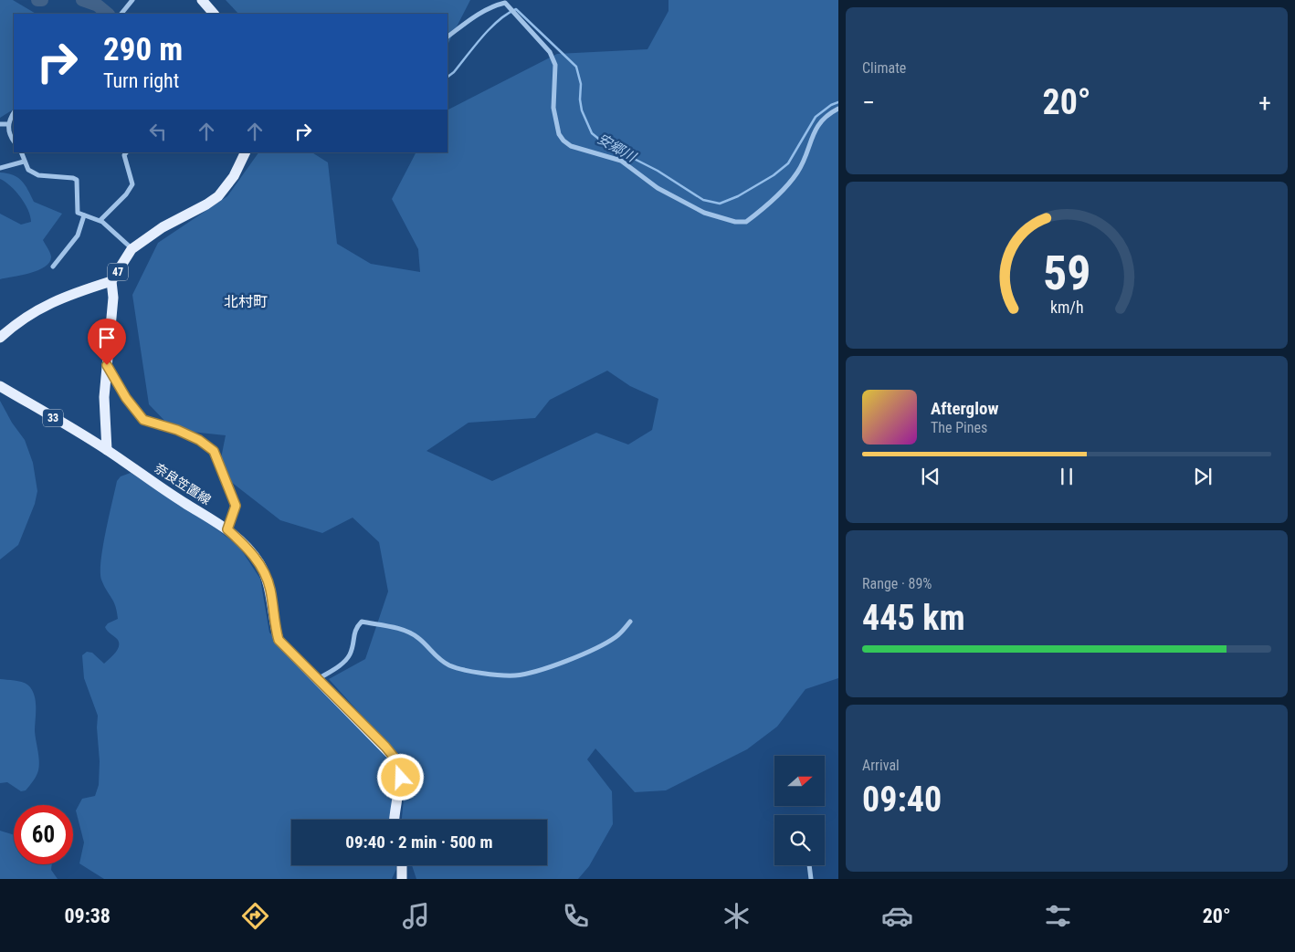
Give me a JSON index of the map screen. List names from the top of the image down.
{
  "streets": {
    "main road": ["47", "33", "奈良笠置線"]
  },
  "crossings": [
    ["47", "奈良笠置線"]
  ],
  "districts": ["北村町"],
  "water": ["安郷川"],
  "north": "right",
  "page": {
    "tile": [
      "Climate",
      ["Range · 89%", "445 km"],
      ["Arrival", "09:40"]
    ],
    "turn": ["290 m", "Turn right"],
    "heat": ["−", "20°", "+"],
    "song": ["Afterglow", "The Pines"],
    "limit": "60",
    "trip": "09:40 · 2 min · 500 m",
    "tabs": ["09:38", "20°"],
    "gauge": ["59", "km/h"]
  }
}
